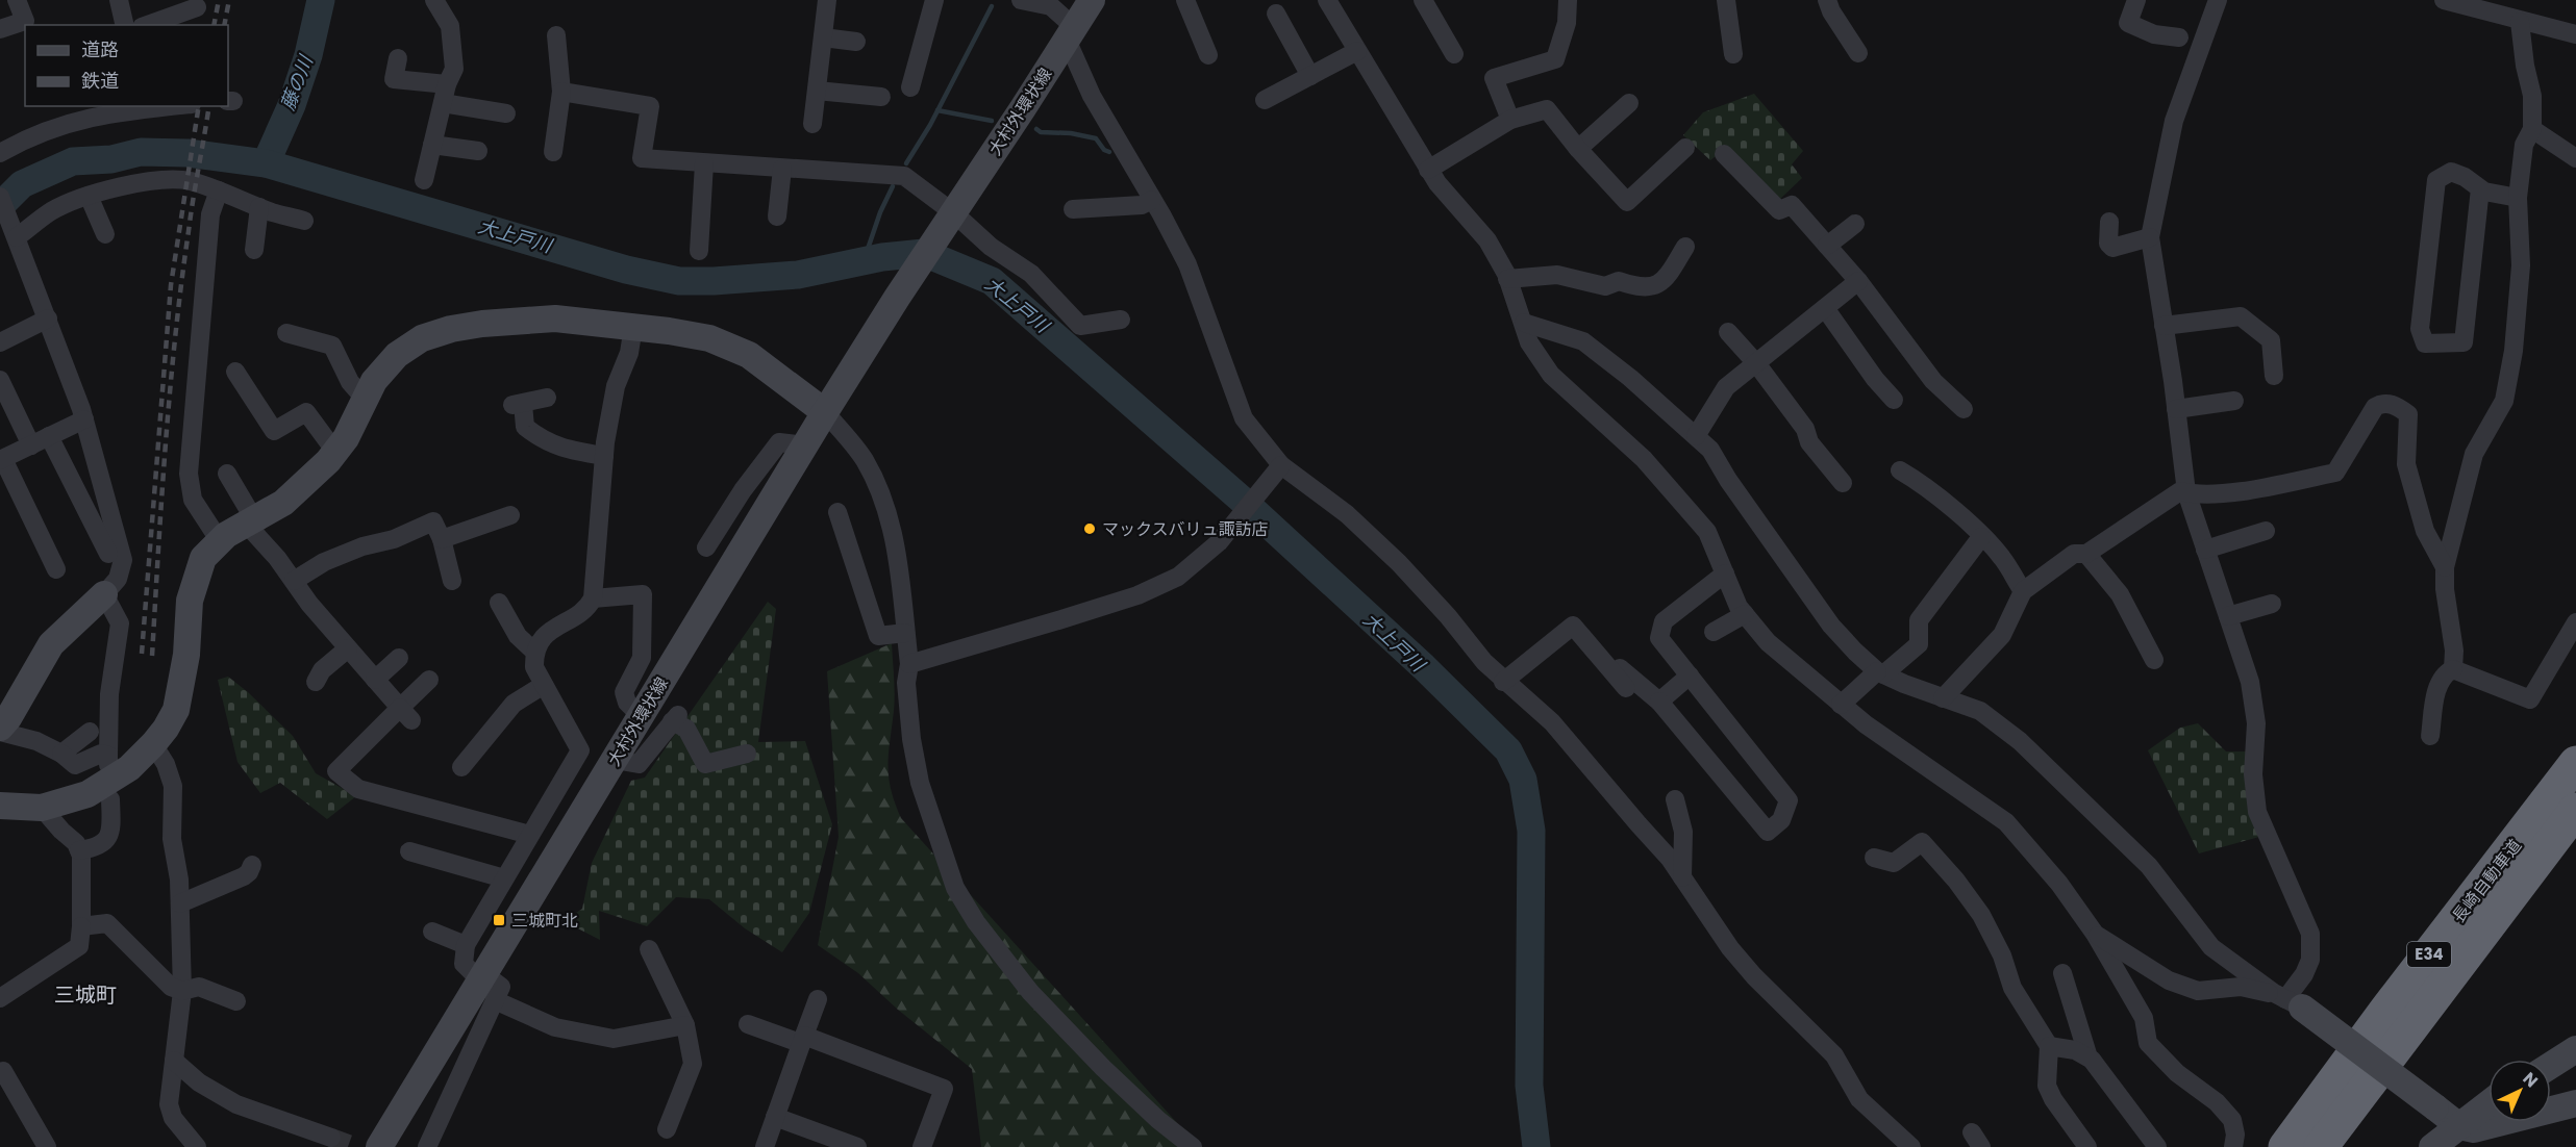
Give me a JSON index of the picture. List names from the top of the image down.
{
  "streets": {
    "highway": ["長崎自動車道", "E34"],
    "street": ["大村外環状線"]
  },
  "districts": ["三城町"],
  "water": ["藤の川", "大上戸川"],
  "places": {
    "other": ["マックスバリュ諏訪店"],
    "transit": ["三城町北"]
  },
  "legend": ["道路", "鉄道"],
  "north": "top right"
}
